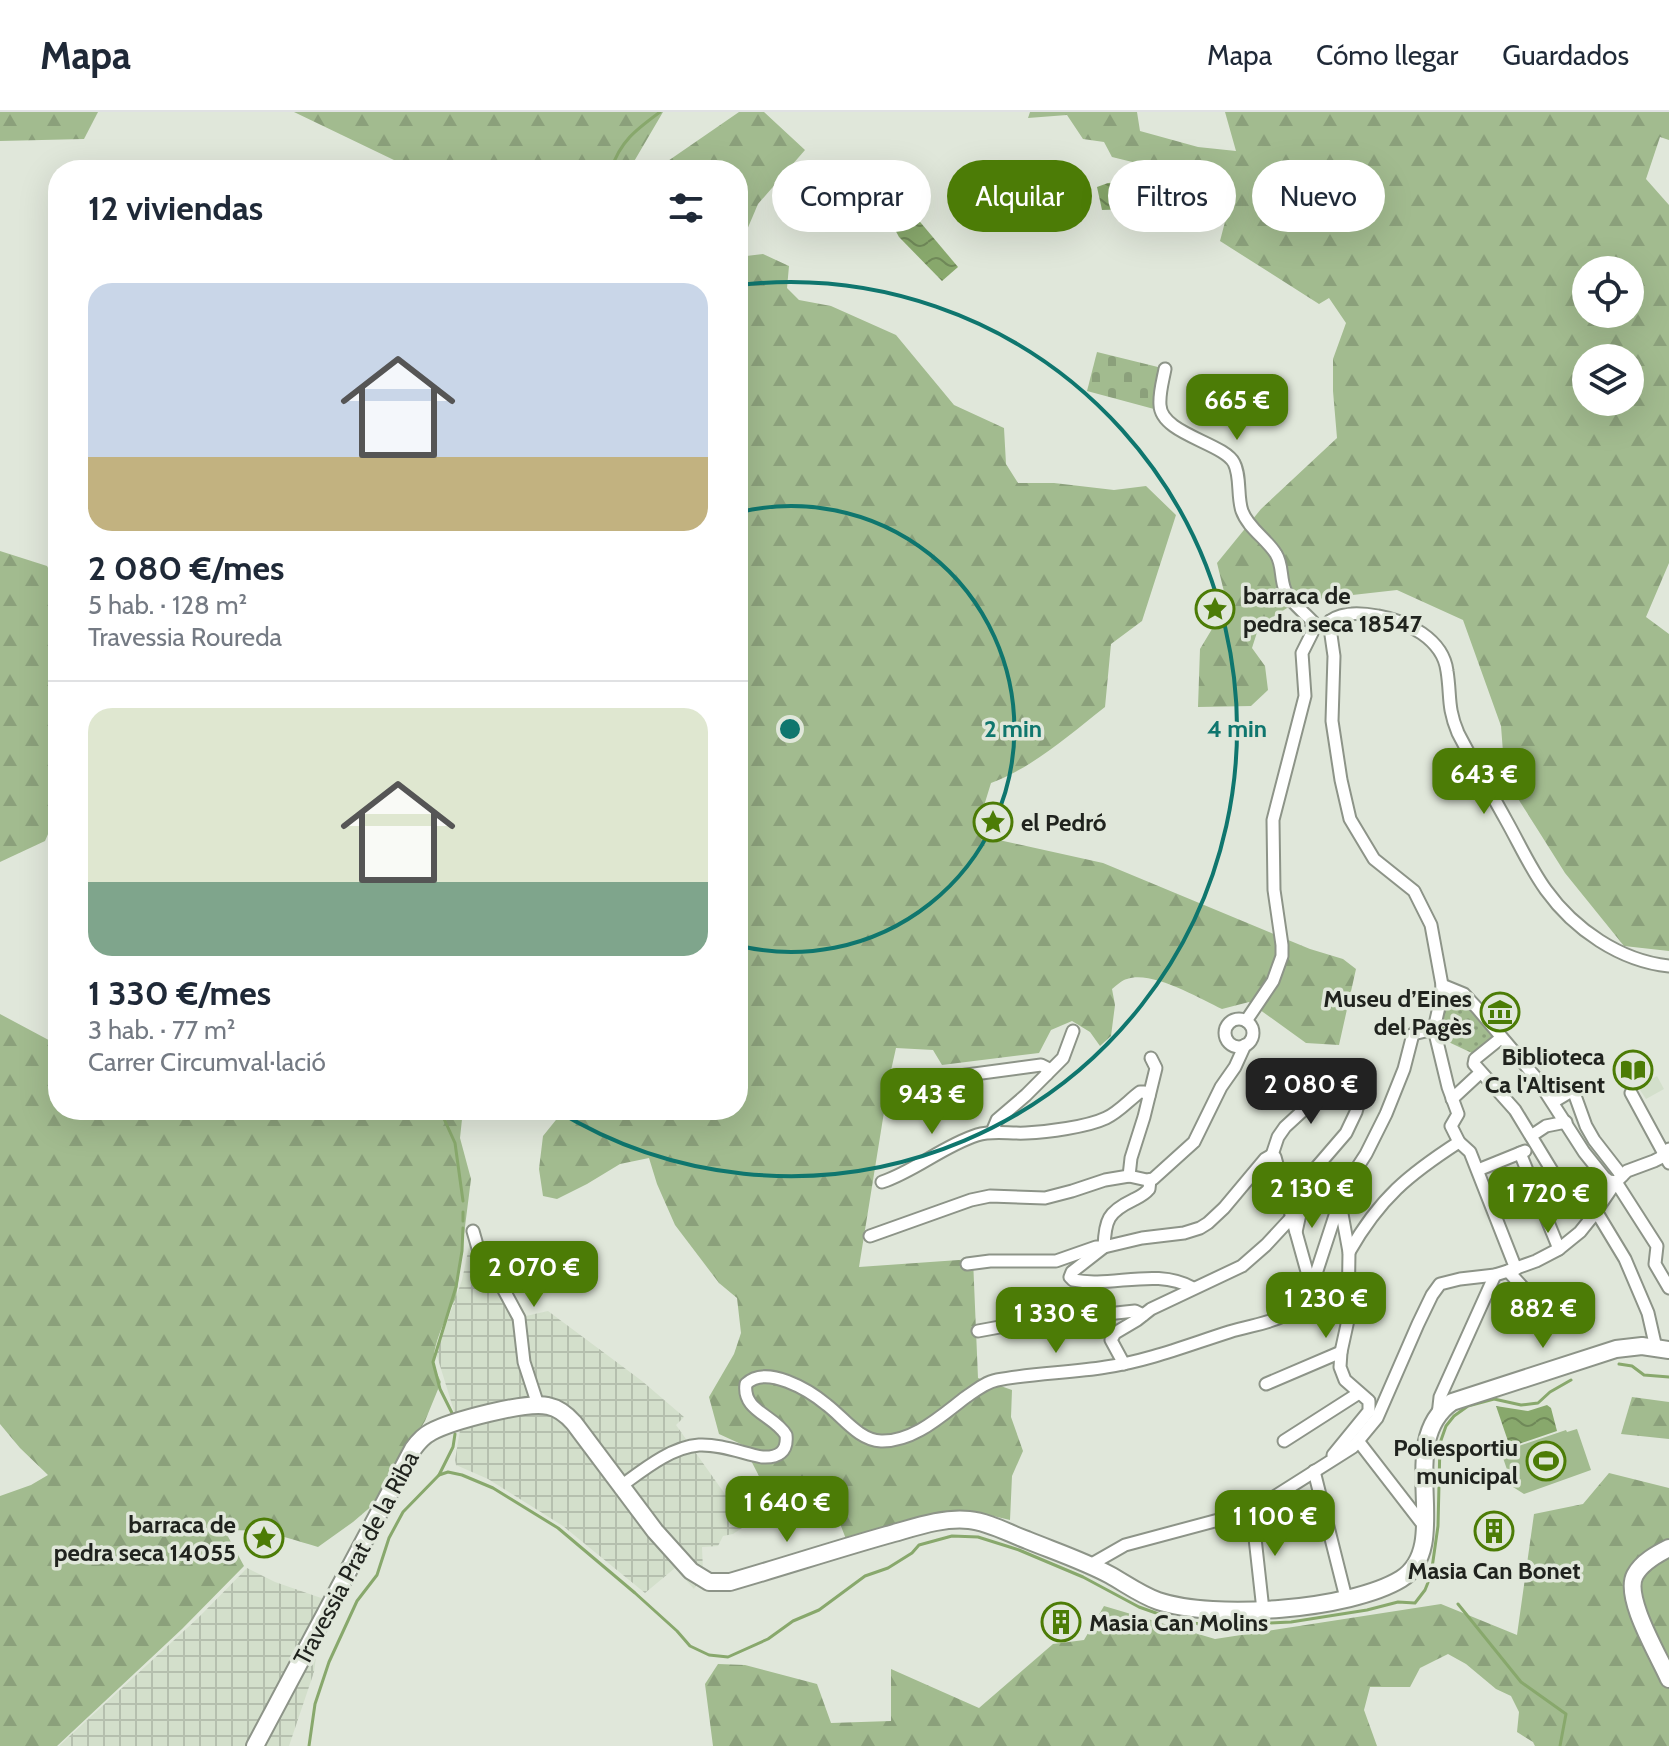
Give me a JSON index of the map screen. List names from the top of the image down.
{
  "streets": {
    "street": ["Travessia Prat de la Riba"]
  },
  "places": {
    "place": ["barraca de pedra seca 18547", "el Pedró", "barraca de pedra seca 14055"],
    "museum": ["Museu d’Eines del Pagès"],
    "library": ["Biblioteca Ca l'Altisent"],
    "sports": ["Poliesportiu municipal"],
    "building": ["Masia Can Bonet", "Masia Can Molins"]
  },
  "page": {
    "header": "Mapa",
    "nav": ["Mapa", "Cómo llegar", "Guardados"],
    "chip": [
      "Comprar",
      "Alquilar",
      "Filtros",
      "Nuevo"
    ],
    "heading": "12 viviendas",
    "list": [
      {
        "name": "2 080 €/mes",
        "note": "5 hab. · 128 m² · Travessia Roureda"
      },
      {
        "name": "1 330 €/mes",
        "note": "3 hab. · 77 m² · Carrer Circumval·lació"
      }
    ],
    "price": [
      "665 €",
      "643 €",
      "2 080 €",
      "943 €",
      "2 130 €",
      "1 720 €",
      "2 070 €",
      "1 230 €",
      "882 €",
      "1 330 €",
      "1 640 €",
      "1 100 €"
    ]
  },
  "rings": ["2 min", "4 min"]
}
